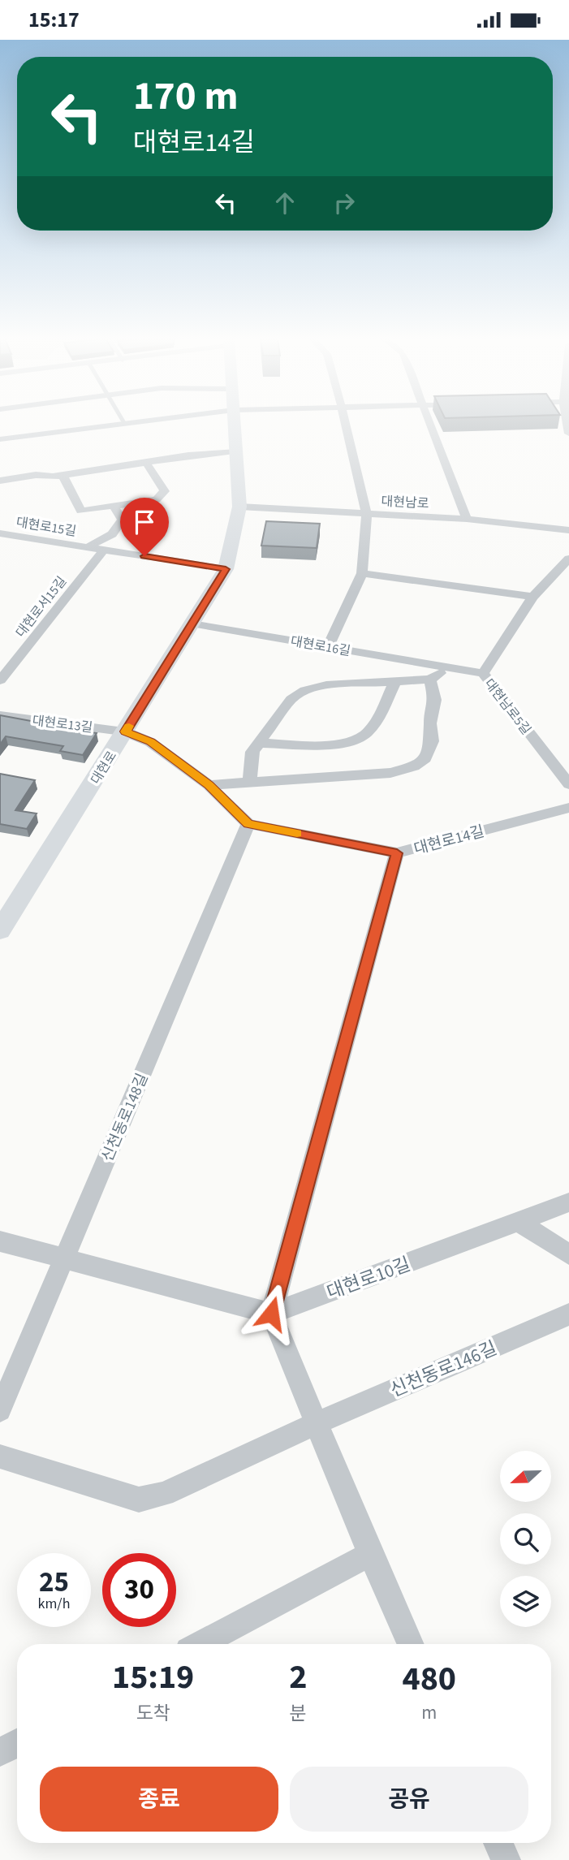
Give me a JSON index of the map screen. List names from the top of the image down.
{
  "streets": {
    "main road": ["대현로"],
    "street": [
      "대현남로",
      "대현로15길",
      "대현로서15길",
      "대현로16길",
      "대현남로5길",
      "대현로13길",
      "대현로14길",
      "신천동로148길",
      "대현로10길",
      "신천동로146길"
    ]
  },
  "crossings": [
    ["대현남로", "대현로"],
    ["대현로15길", "대현로서15길"],
    ["대현로15길", "대현로"],
    ["대현로16길", "대현남로5길"],
    ["대현로16길", "대현로"],
    ["대현로13길", "대현로"],
    ["대현로14길", "신천동로148길"]
  ],
  "north": "left",
  "page": {
    "status": "15:17",
    "turn": ["170 m", "대현로14길"],
    "speed": "25 km/h",
    "limit": "30",
    "eta": [
      "15:19",
      "도착",
      "2",
      "분",
      "480",
      "m"
    ],
    "buttons": ["종료", "공유"]
  }
}
